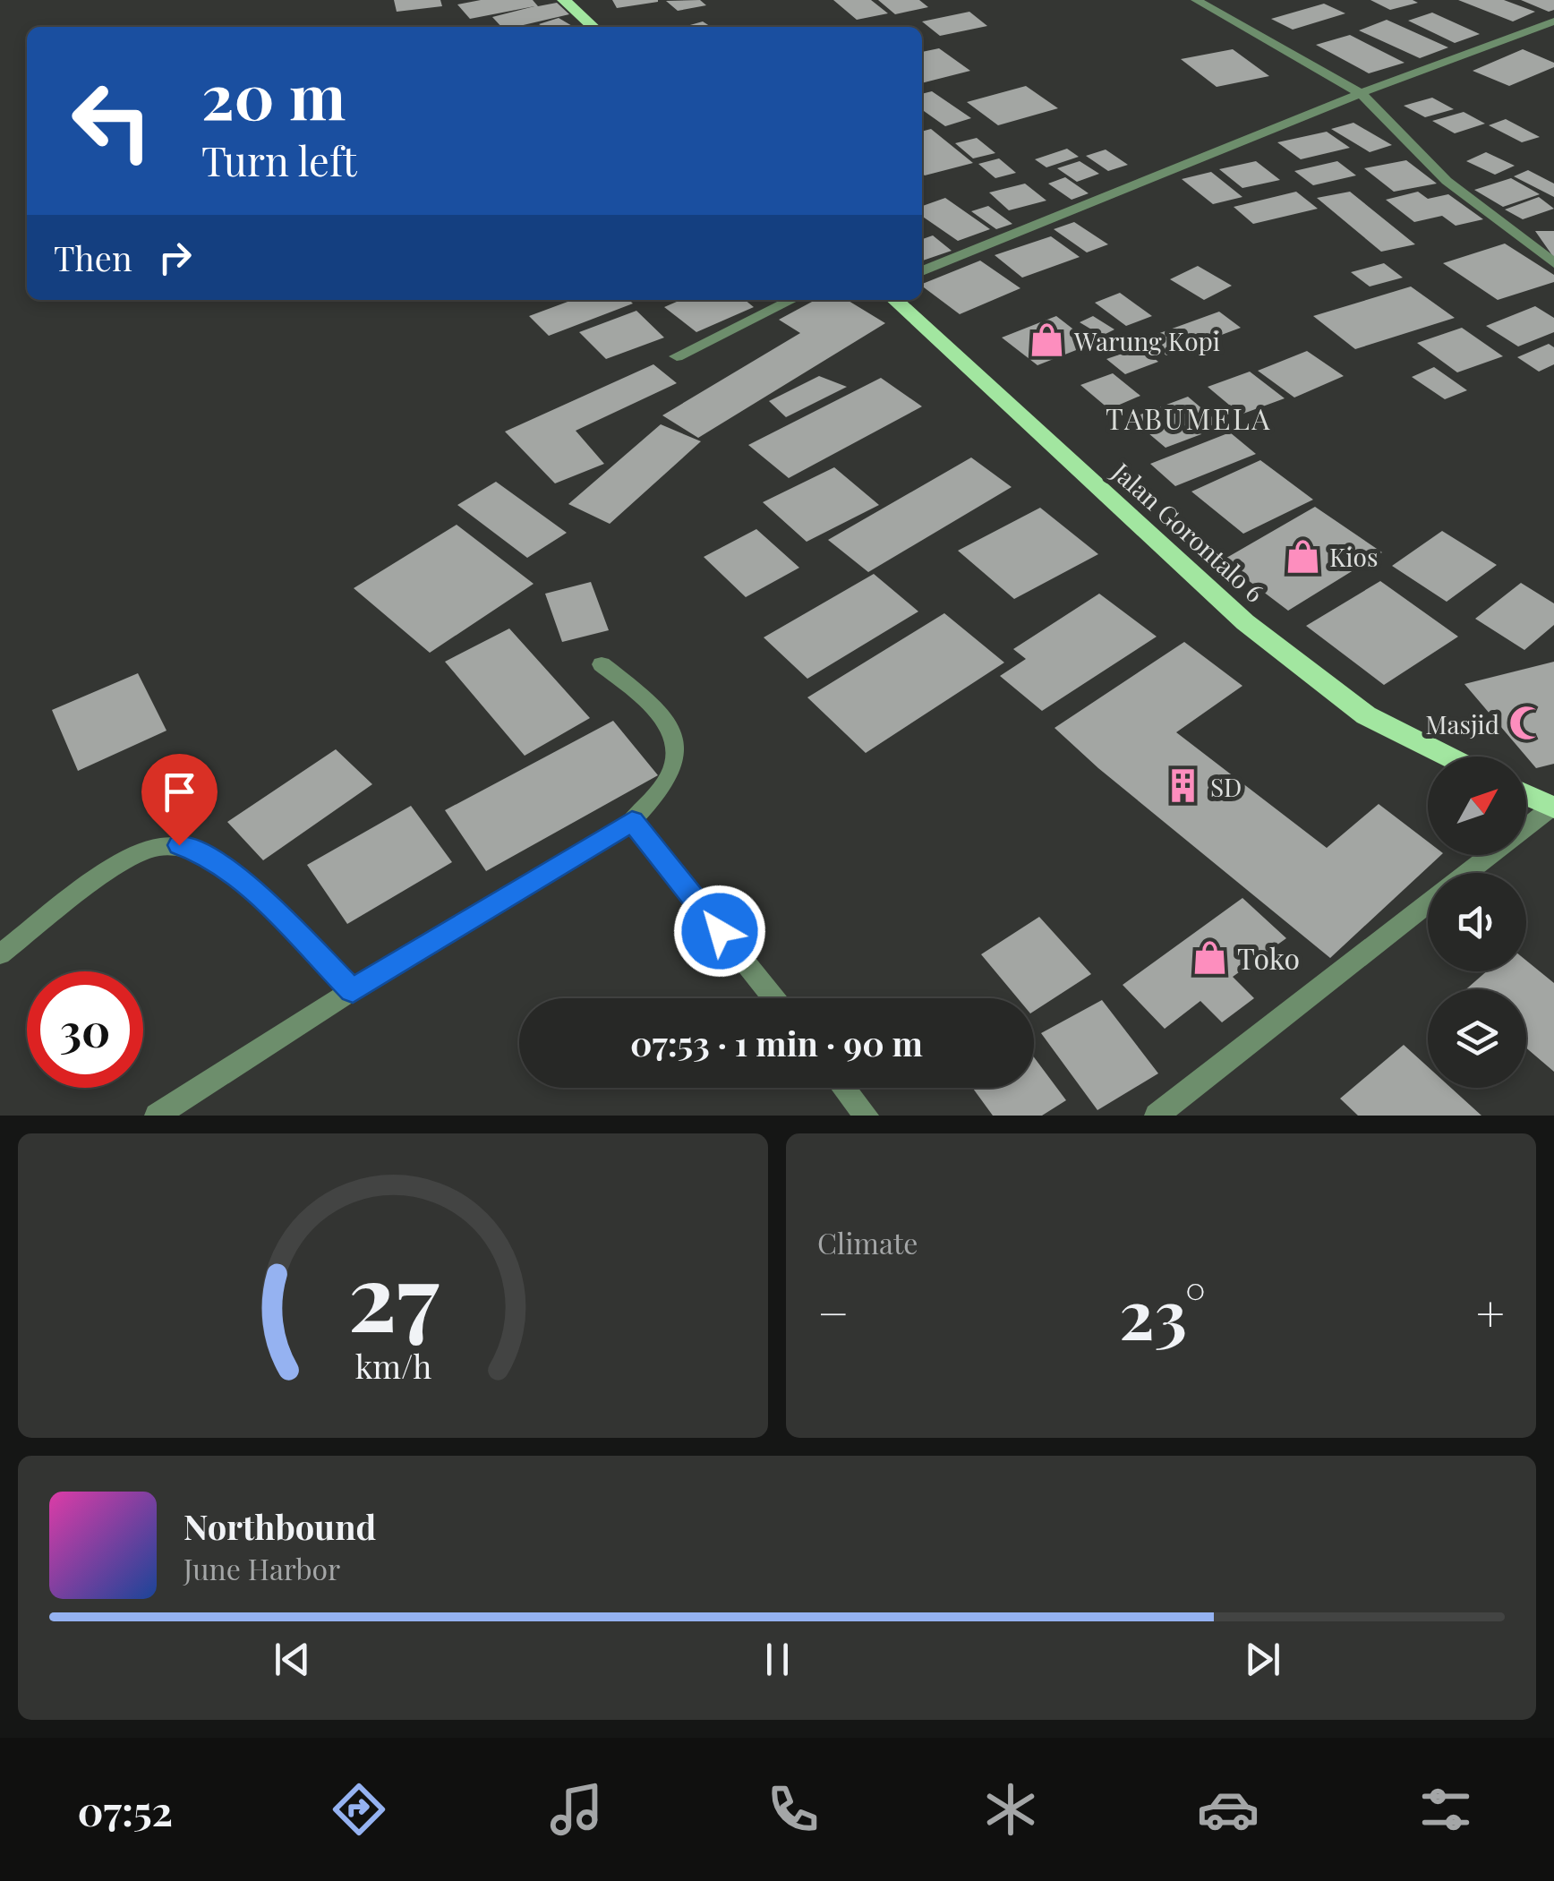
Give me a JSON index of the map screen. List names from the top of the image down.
{
  "streets": {
    "main road": ["Jalan Gorontalo 6"]
  },
  "districts": ["TABUMELA"],
  "places": {
    "shop": ["Warung Kopi", "Kios", "Toko"],
    "mosque": ["Masjid"],
    "building": ["SD"]
  },
  "north": "top right",
  "page": {
    "turn": ["20 m", "Turn left"],
    "then": "Then",
    "limit": "30",
    "trip": "07:53 · 1 min · 90 m",
    "tile": "Climate",
    "heat": ["−", "23°", "+"],
    "song": ["Northbound", "June Harbor"],
    "tabs": "07:52",
    "gauge": ["27", "km/h"]
  }
}
